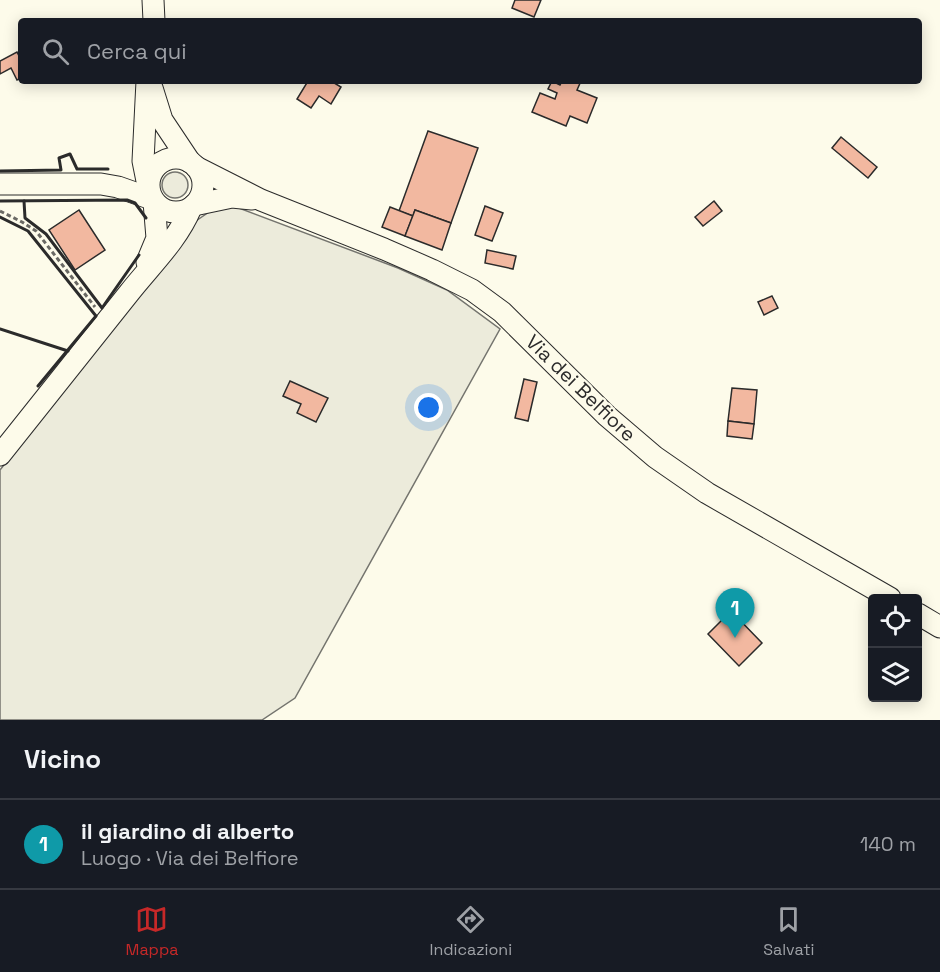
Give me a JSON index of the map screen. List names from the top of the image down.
{
  "streets": {
    "street": ["Via dei Belfiore"]
  },
  "page": {
    "search": "Cerca qui",
    "pins": "1",
    "heading": "Vicino",
    "list": [
      {
        "mark": "1",
        "name": "il giardino di alberto",
        "note": "Luogo · Via dei Belfiore",
        "value": "140 m"
      }
    ],
    "nav": ["Mappa", "Indicazioni", "Salvati"]
  }
}
